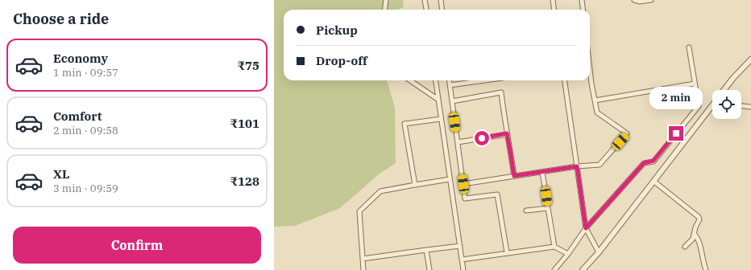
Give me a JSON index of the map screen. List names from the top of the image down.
{
  "page": {
    "heading": "Choose a ride",
    "banner": ["Pickup", "Drop-off"],
    "list": [
      {
        "name": "Economy",
        "note": "1 min · 09:57",
        "value": "₹75"
      },
      {
        "name": "Comfort",
        "note": "2 min · 09:58",
        "value": "₹101"
      },
      {
        "name": "XL",
        "note": "3 min · 09:59",
        "value": "₹128"
      }
    ],
    "bubble": "2 min",
    "buttons": "Confirm"
  }
}
